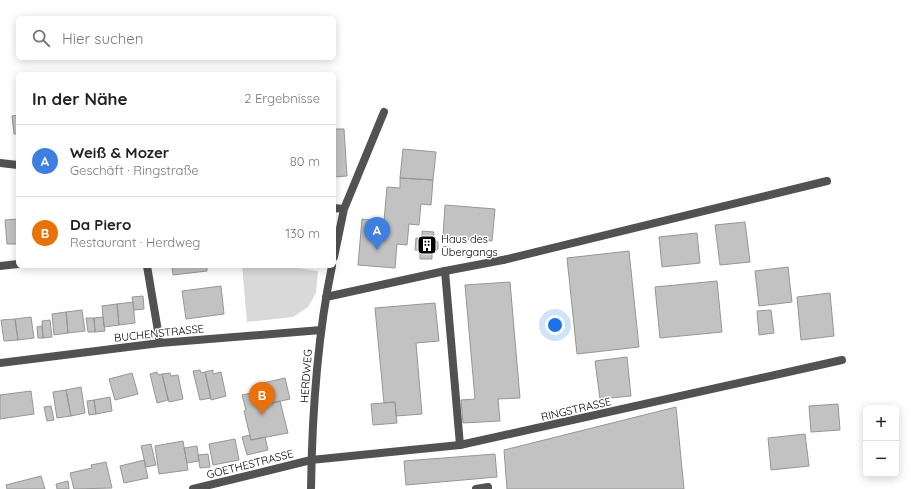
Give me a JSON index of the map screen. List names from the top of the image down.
{
  "streets": {
    "street": [
      "BUCHENSTRASSE",
      "HERDWEG",
      "RINGSTRASSE",
      "GOETHESTRASSE"
    ]
  },
  "crossings": [
    ["BUCHENSTRASSE", "HERDWEG"],
    ["HERDWEG", "RINGSTRASSE"],
    ["HERDWEG", "GOETHESTRASSE"],
    ["RINGSTRASSE", "GOETHESTRASSE"]
  ],
  "places": {
    "building": ["Haus des Übergangs"]
  },
  "page": {
    "search": "Hier suchen",
    "heading": ["In der Nähe", "2 Ergebnisse"],
    "list": [
      {
        "mark": "A",
        "name": "Weiß & Mozer",
        "note": "Geschäft · Ringstraße",
        "value": "80 m"
      },
      {
        "mark": "B",
        "name": "Da Piero",
        "note": "Restaurant · Herdweg",
        "value": "130 m"
      }
    ],
    "pins": ["A", "B"],
    "map_buttons": ["+", "−"]
  }
}
